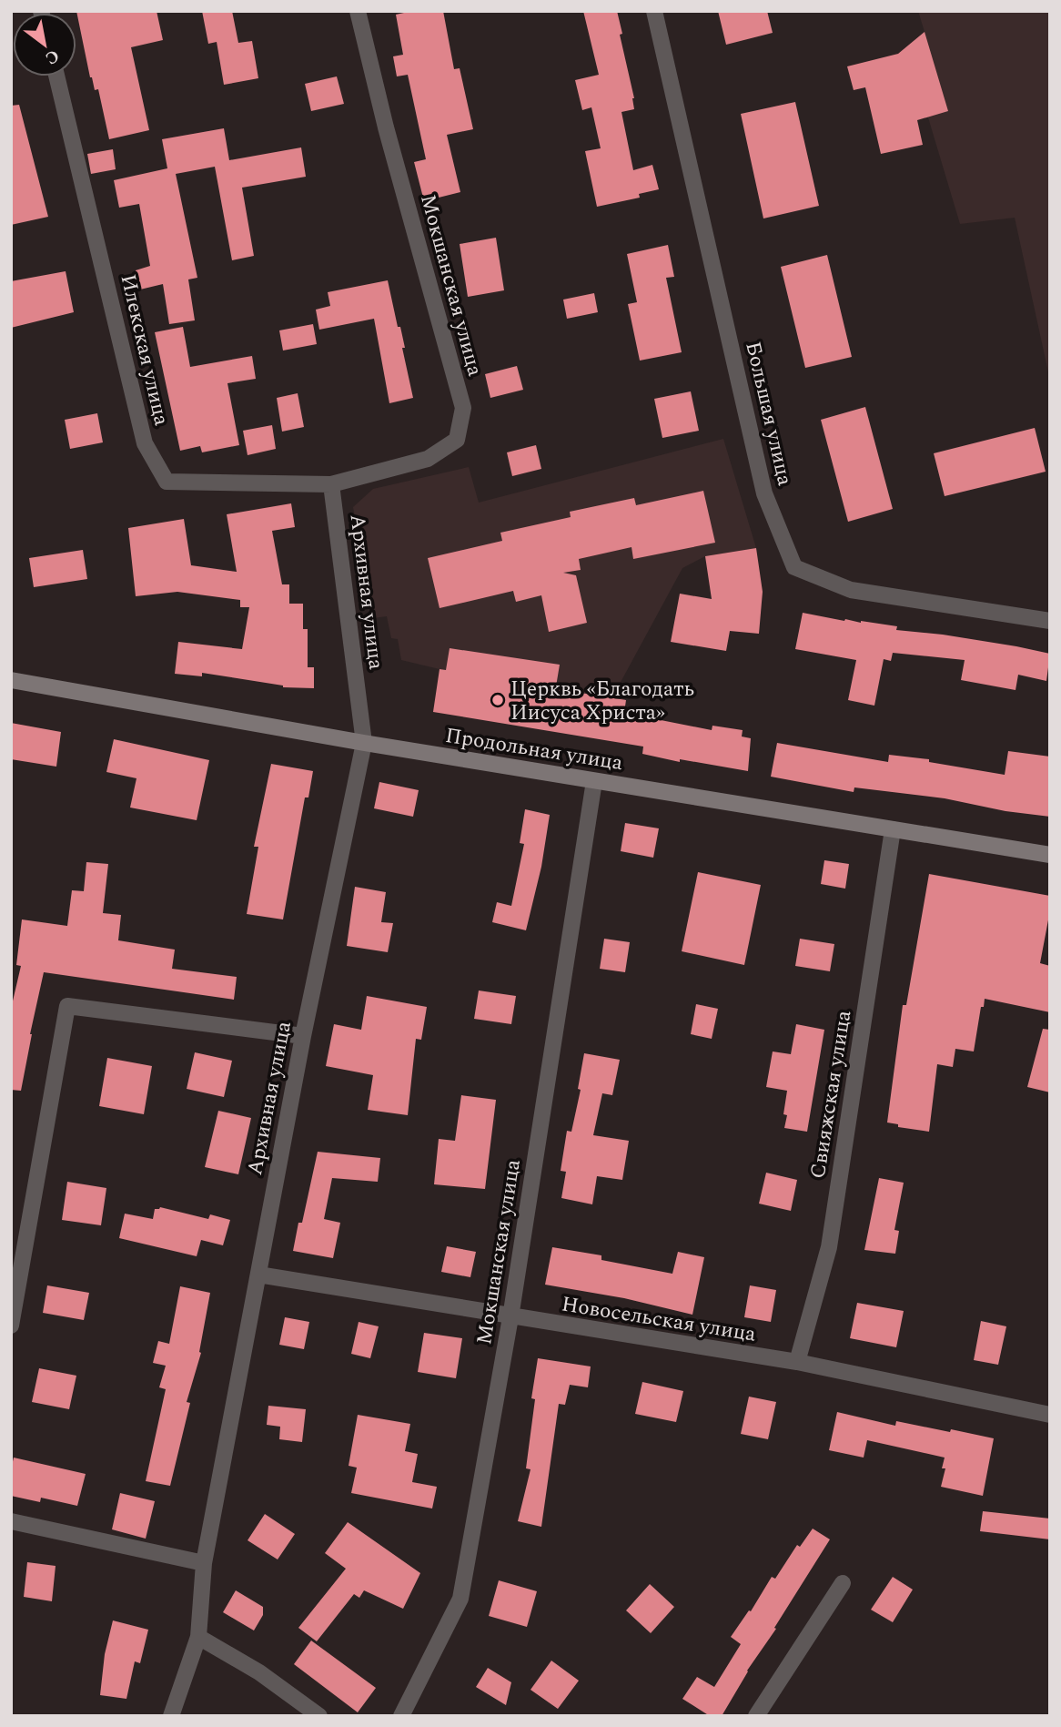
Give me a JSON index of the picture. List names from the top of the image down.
{
  "streets": {
    "main road": ["Продольная улица"],
    "street": [
      "Мокшанская улица",
      "Илекская улица",
      "Большая улица",
      "Архивная улица",
      "Свияжская улица",
      "Новосельская улица"
    ]
  },
  "crossings": [
    ["Мокшанская улица", "Илекская улица"],
    ["Мокшанская улица", "Архивная улица"],
    ["Мокшанская улица", "Продольная улица"],
    ["Мокшанская улица", "Новосельская улица"],
    ["Илекская улица", "Архивная улица"],
    ["Архивная улица", "Продольная улица"],
    ["Архивная улица", "Новосельская улица"],
    ["Продольная улица", "Свияжская улица"],
    ["Свияжская улица", "Новосельская улица"]
  ],
  "places": ["Церквь «Благодать Иисуса Христа»"],
  "north": "bottom right"
}
